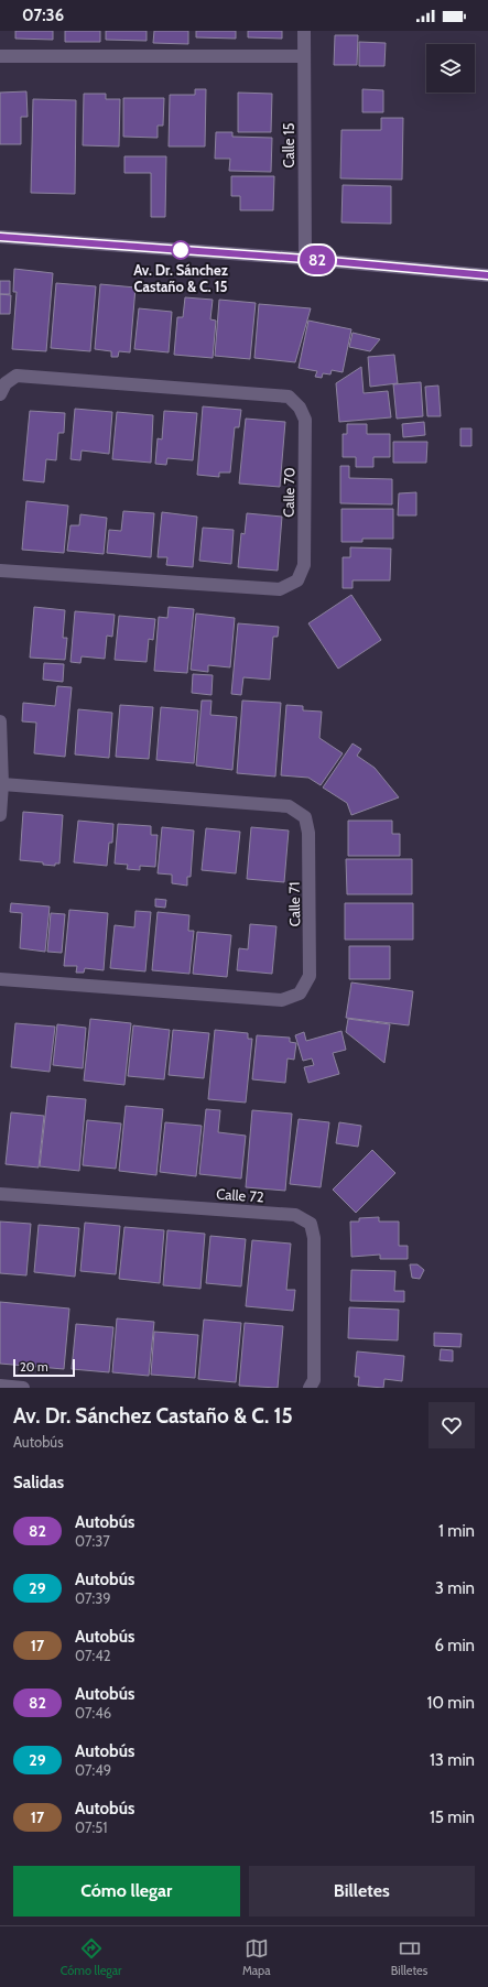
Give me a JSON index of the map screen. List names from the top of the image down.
{
  "streets": {
    "street": [
      "Calle 15",
      "Calle 70",
      "Calle 71",
      "Calle 72"
    ]
  },
  "places": ["Av. Dr. Sánchez Castaño & C. 15"],
  "lines": ["bus line 82"],
  "scale_bar": "20 m",
  "page": {
    "status": "07:36",
    "on_map": "82",
    "scale": "20 m",
    "heading": [
      ["Av. Dr. Sánchez Castaño & C. 15", "Autobús"],
      "Salidas"
    ],
    "list": [
      {
        "mark": "82",
        "name": "Autobús",
        "note": "07:37",
        "value": "1 min"
      },
      {
        "mark": "29",
        "name": "Autobús",
        "note": "07:39",
        "value": "3 min"
      },
      {
        "mark": "17",
        "name": "Autobús",
        "note": "07:42",
        "value": "6 min"
      },
      {
        "mark": "82",
        "name": "Autobús",
        "note": "07:46",
        "value": "10 min"
      },
      {
        "mark": "29",
        "name": "Autobús",
        "note": "07:49",
        "value": "13 min"
      },
      {
        "mark": "17",
        "name": "Autobús",
        "note": "07:51",
        "value": "15 min"
      }
    ],
    "buttons": ["Cómo llegar", "Billetes"],
    "tabs": ["Cómo llegar", "Mapa", "Billetes"]
  }
}
